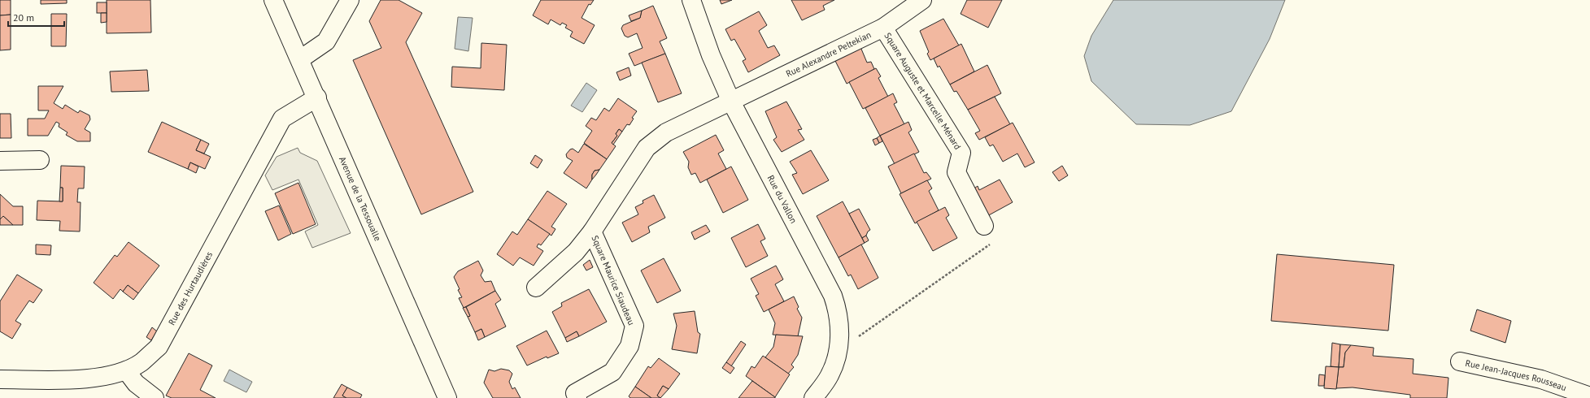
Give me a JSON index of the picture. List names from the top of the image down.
{
  "streets": {
    "street": [
      "Rue Alexandre Peltekian",
      "Square Auguste et Marcelle Ménard",
      "Avenue de la Tessoualle",
      "Rue du Vallon",
      "Square Maurice Siaudeau",
      "Rue des Hurtaudières",
      "Rue Jean-Jacques Rousseau"
    ]
  },
  "crossings": [
    ["Rue Alexandre Peltekian", "Square Auguste et Marcelle Ménard"],
    ["Rue Alexandre Peltekian", "Rue du Vallon"],
    ["Rue Alexandre Peltekian", "Square Maurice Siaudeau"],
    ["Avenue de la Tessoualle", "Rue des Hurtaudières"],
    ["Rue du Vallon", "Square Maurice Siaudeau"]
  ],
  "scale_bar": "20 m"
}
